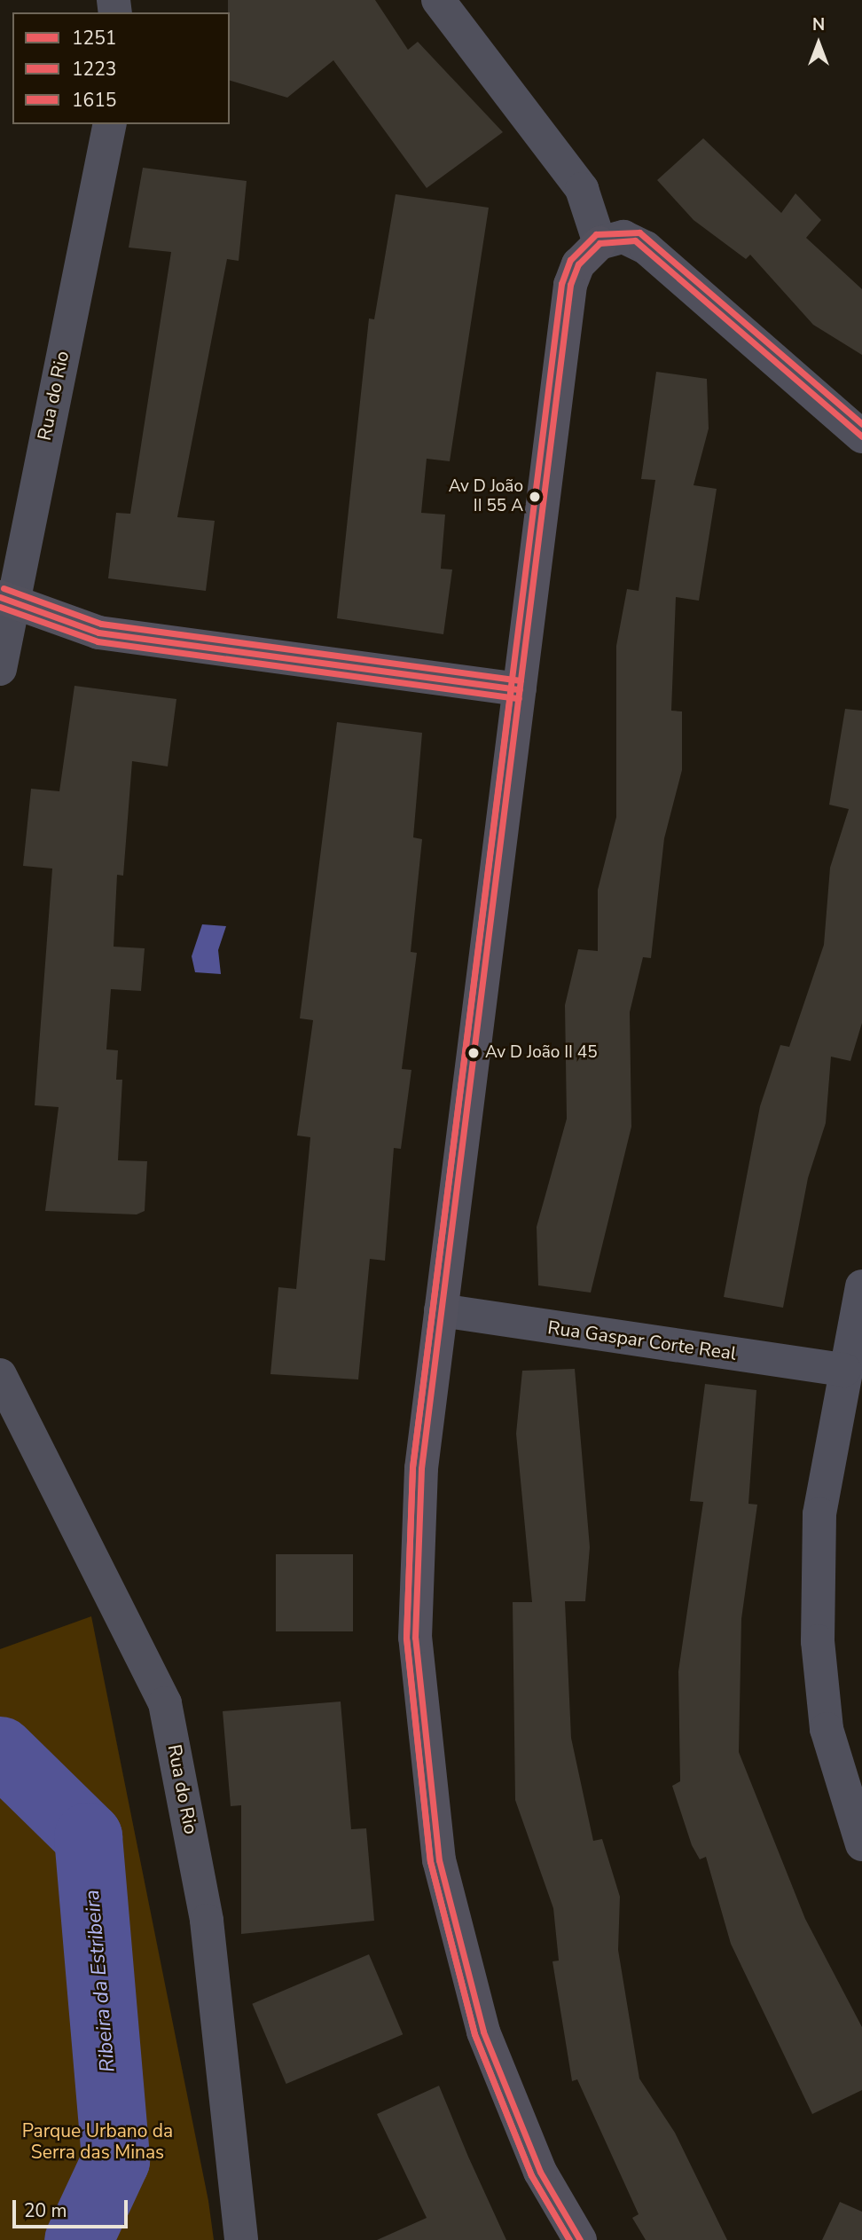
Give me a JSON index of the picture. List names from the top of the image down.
{
  "streets": {
    "street": ["Rua do Rio", "Rua Gaspar Corte Real"]
  },
  "water": ["Ribeira da Estribeira"],
  "parks": ["Parque Urbano da Serra das Minas"],
  "places": ["Av D João II 55 A", "Av D João II 45"],
  "lines": ["transit line 1615", "transit line 1251", "transit line 1223"],
  "legend": ["1251", "1223", "1615"],
  "scale_bar": "20 m",
  "north": "top"
}
